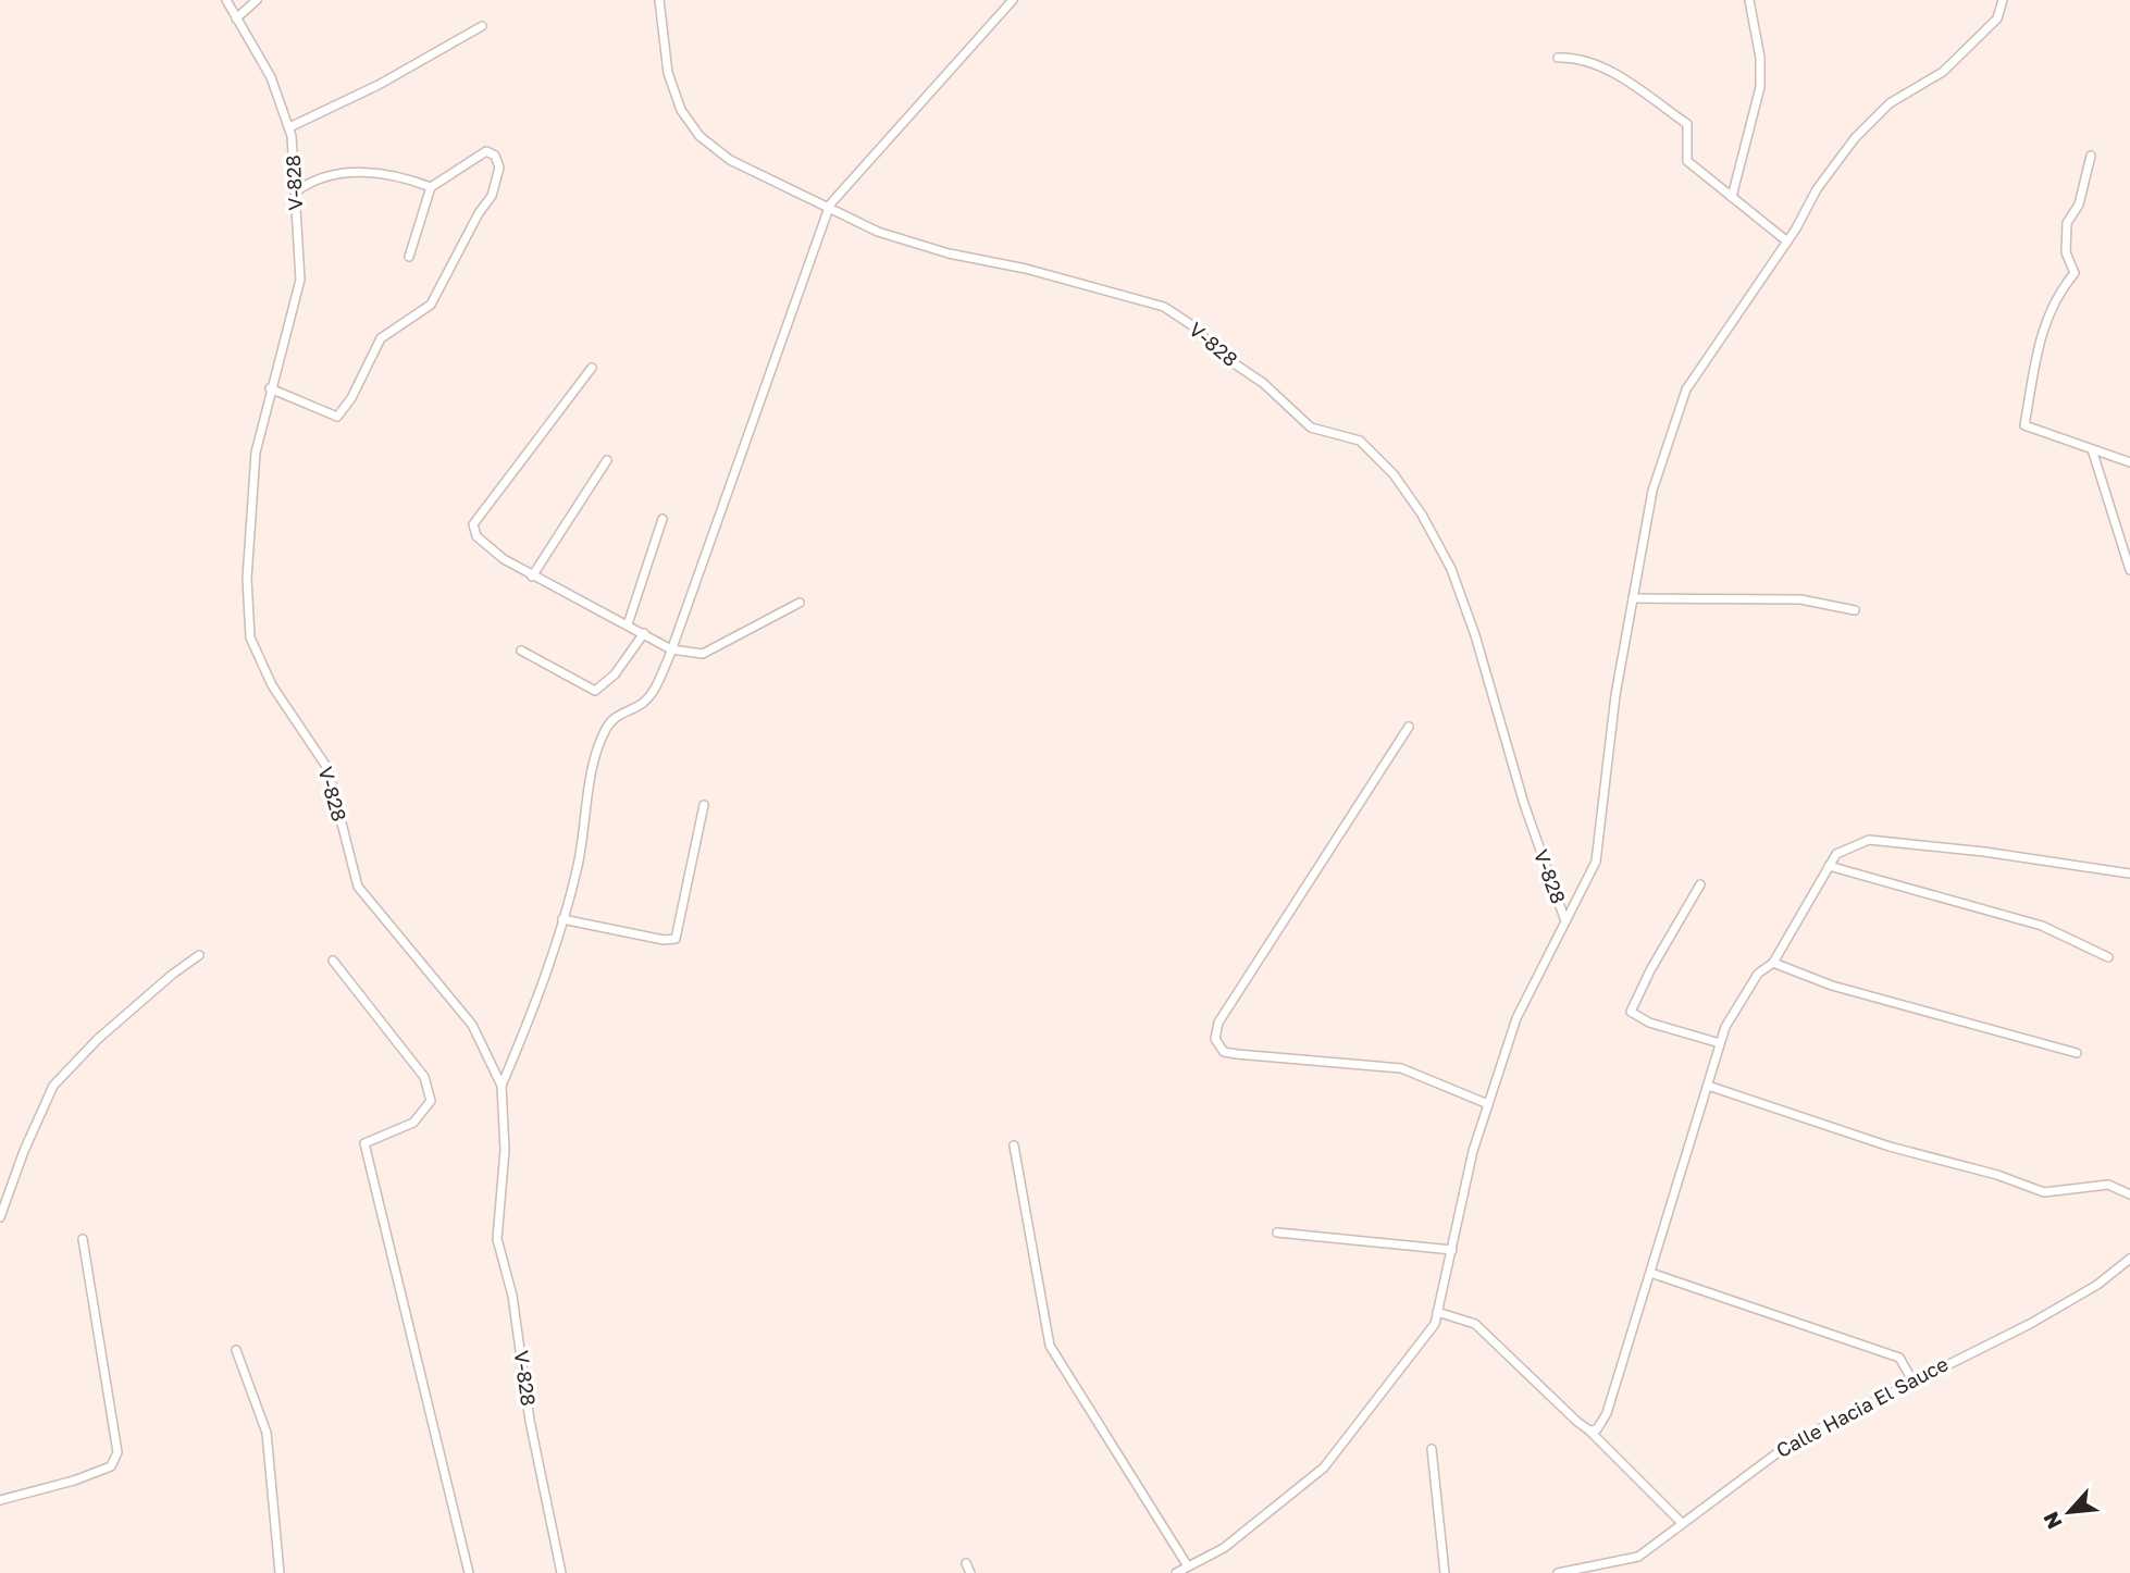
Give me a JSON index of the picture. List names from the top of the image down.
{
  "streets": {
    "street": ["V-828", "Calle Hacia El Sauce"]
  },
  "north": "bottom left"
}
